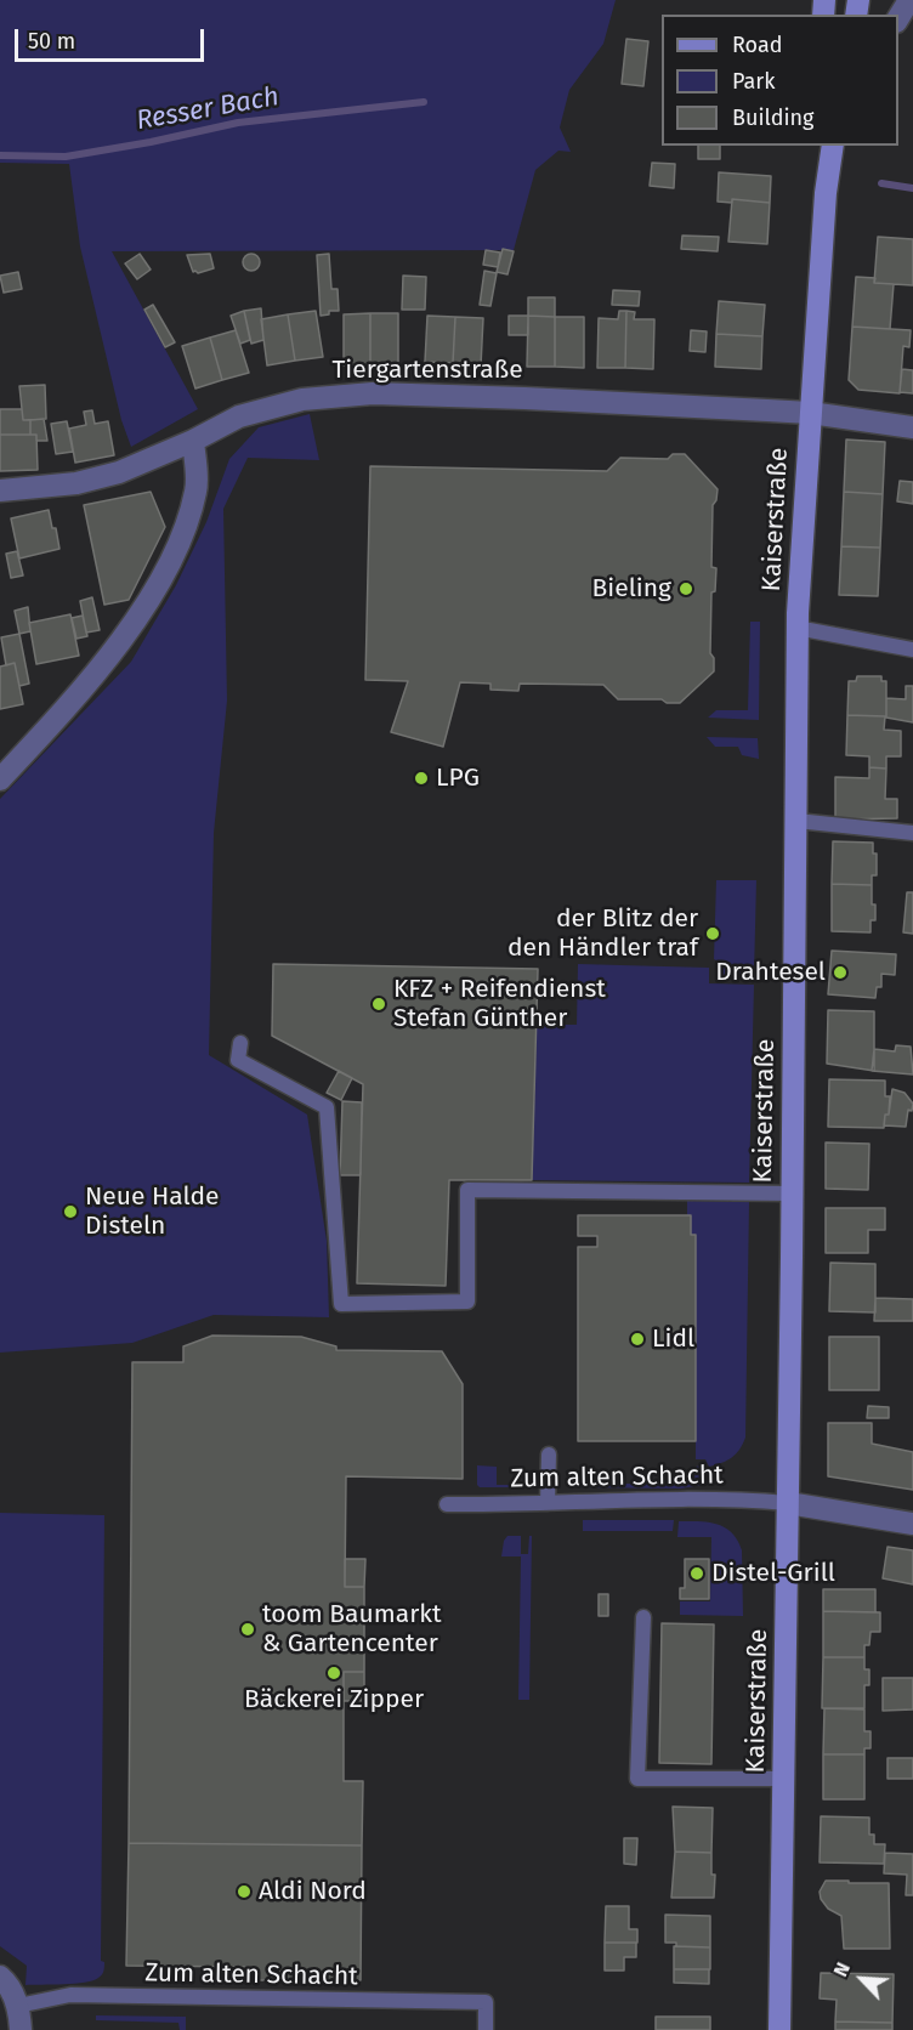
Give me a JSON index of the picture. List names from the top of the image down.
{
  "streets": {
    "main road": ["Kaiserstraße"],
    "street": ["Tiergartenstraße"],
    "lane": ["Zum alten Schacht"]
  },
  "crossings": [
    ["Tiergartenstraße", "Kaiserstraße"],
    ["Kaiserstraße", "Zum alten Schacht"]
  ],
  "water": ["Resser Bach"],
  "places": [
    "Bieling",
    "LPG",
    "der Blitz der den Händler traf",
    "Drahtesel",
    "KFZ + Reifendienst Stefan Günther",
    "Neue Halde Disteln",
    "Lidl",
    "Distel-Grill",
    "toom Baumarkt & Gartencenter",
    "Bäckerei Zipper",
    "Aldi Nord"
  ],
  "legend": ["Road", "Park", "Building"],
  "scale_bar": "50 m",
  "north": "top left"
}
